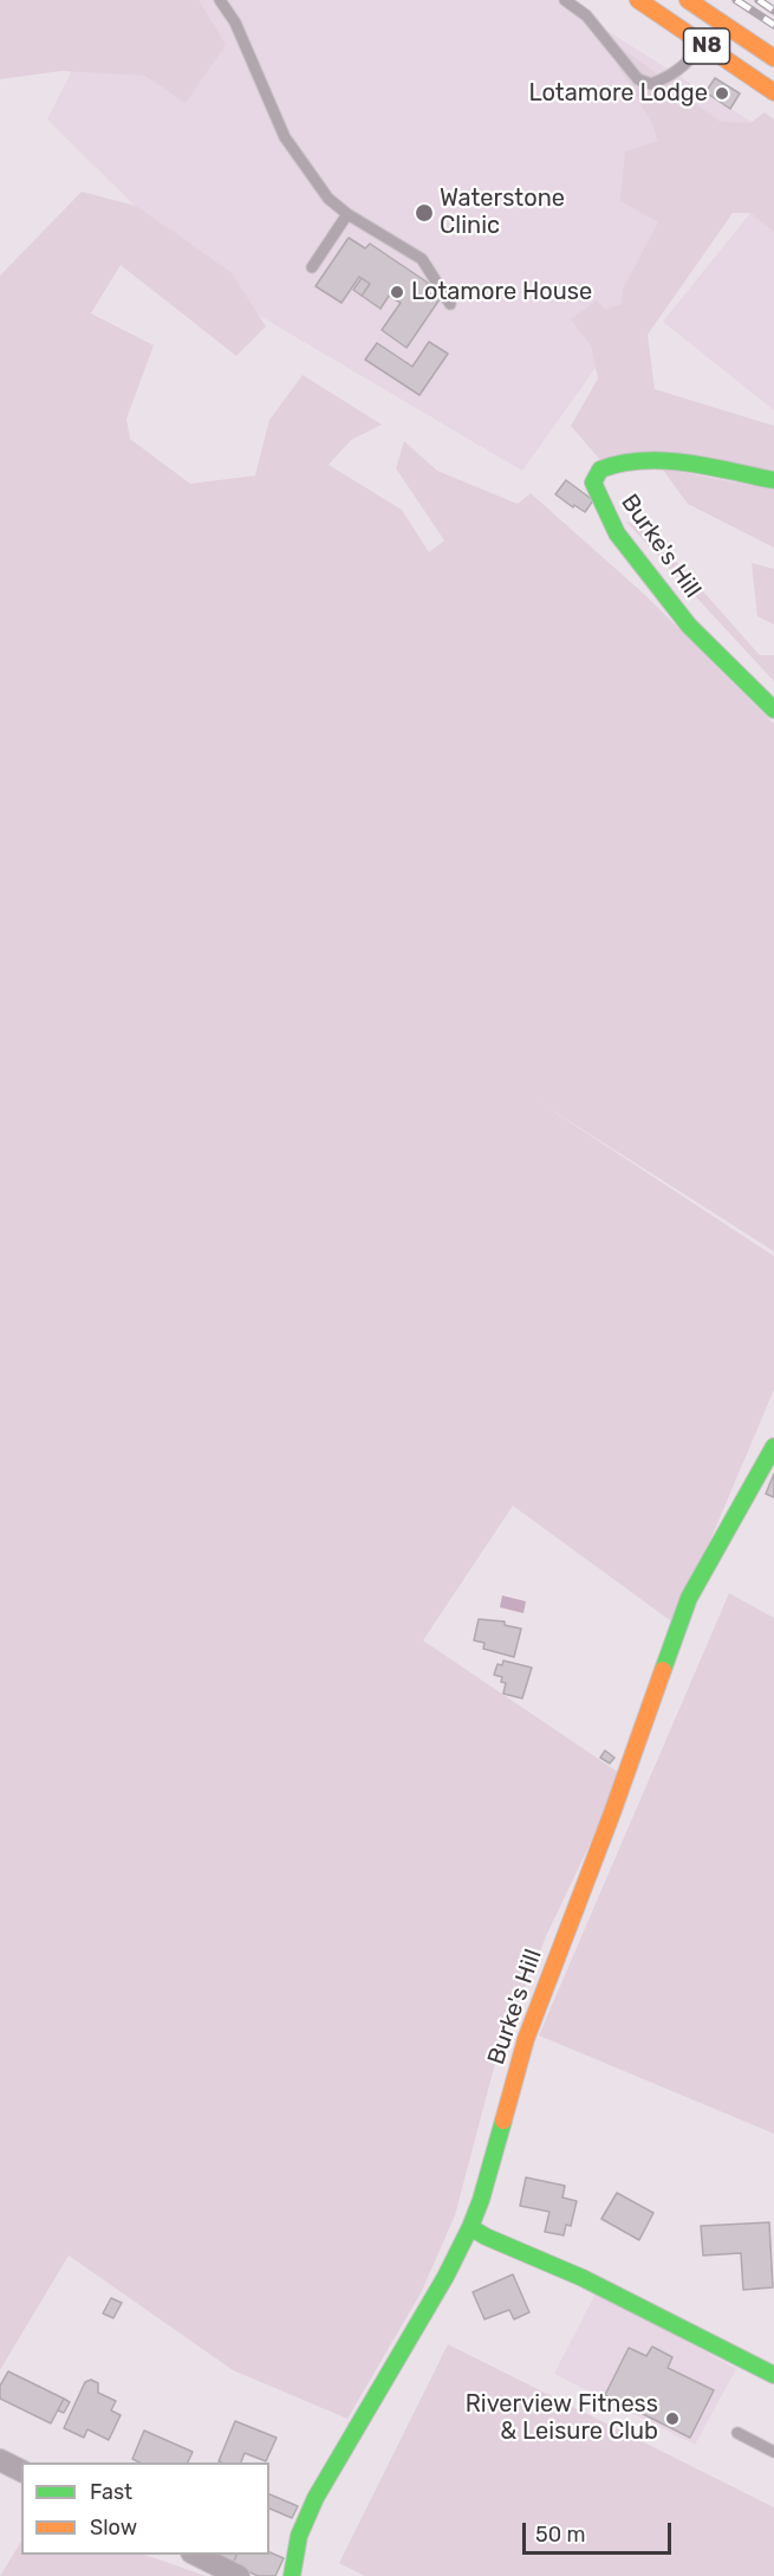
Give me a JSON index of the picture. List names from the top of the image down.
{
  "streets": {
    "main road": ["N8", "Burke's Hill"]
  },
  "places": [
    "Lotamore Lodge",
    "Waterstone Clinic",
    "Lotamore House",
    "Riverview Fitness & Leisure Club"
  ],
  "legend": ["Fast", "Slow"],
  "scale_bar": "50 m"
}
